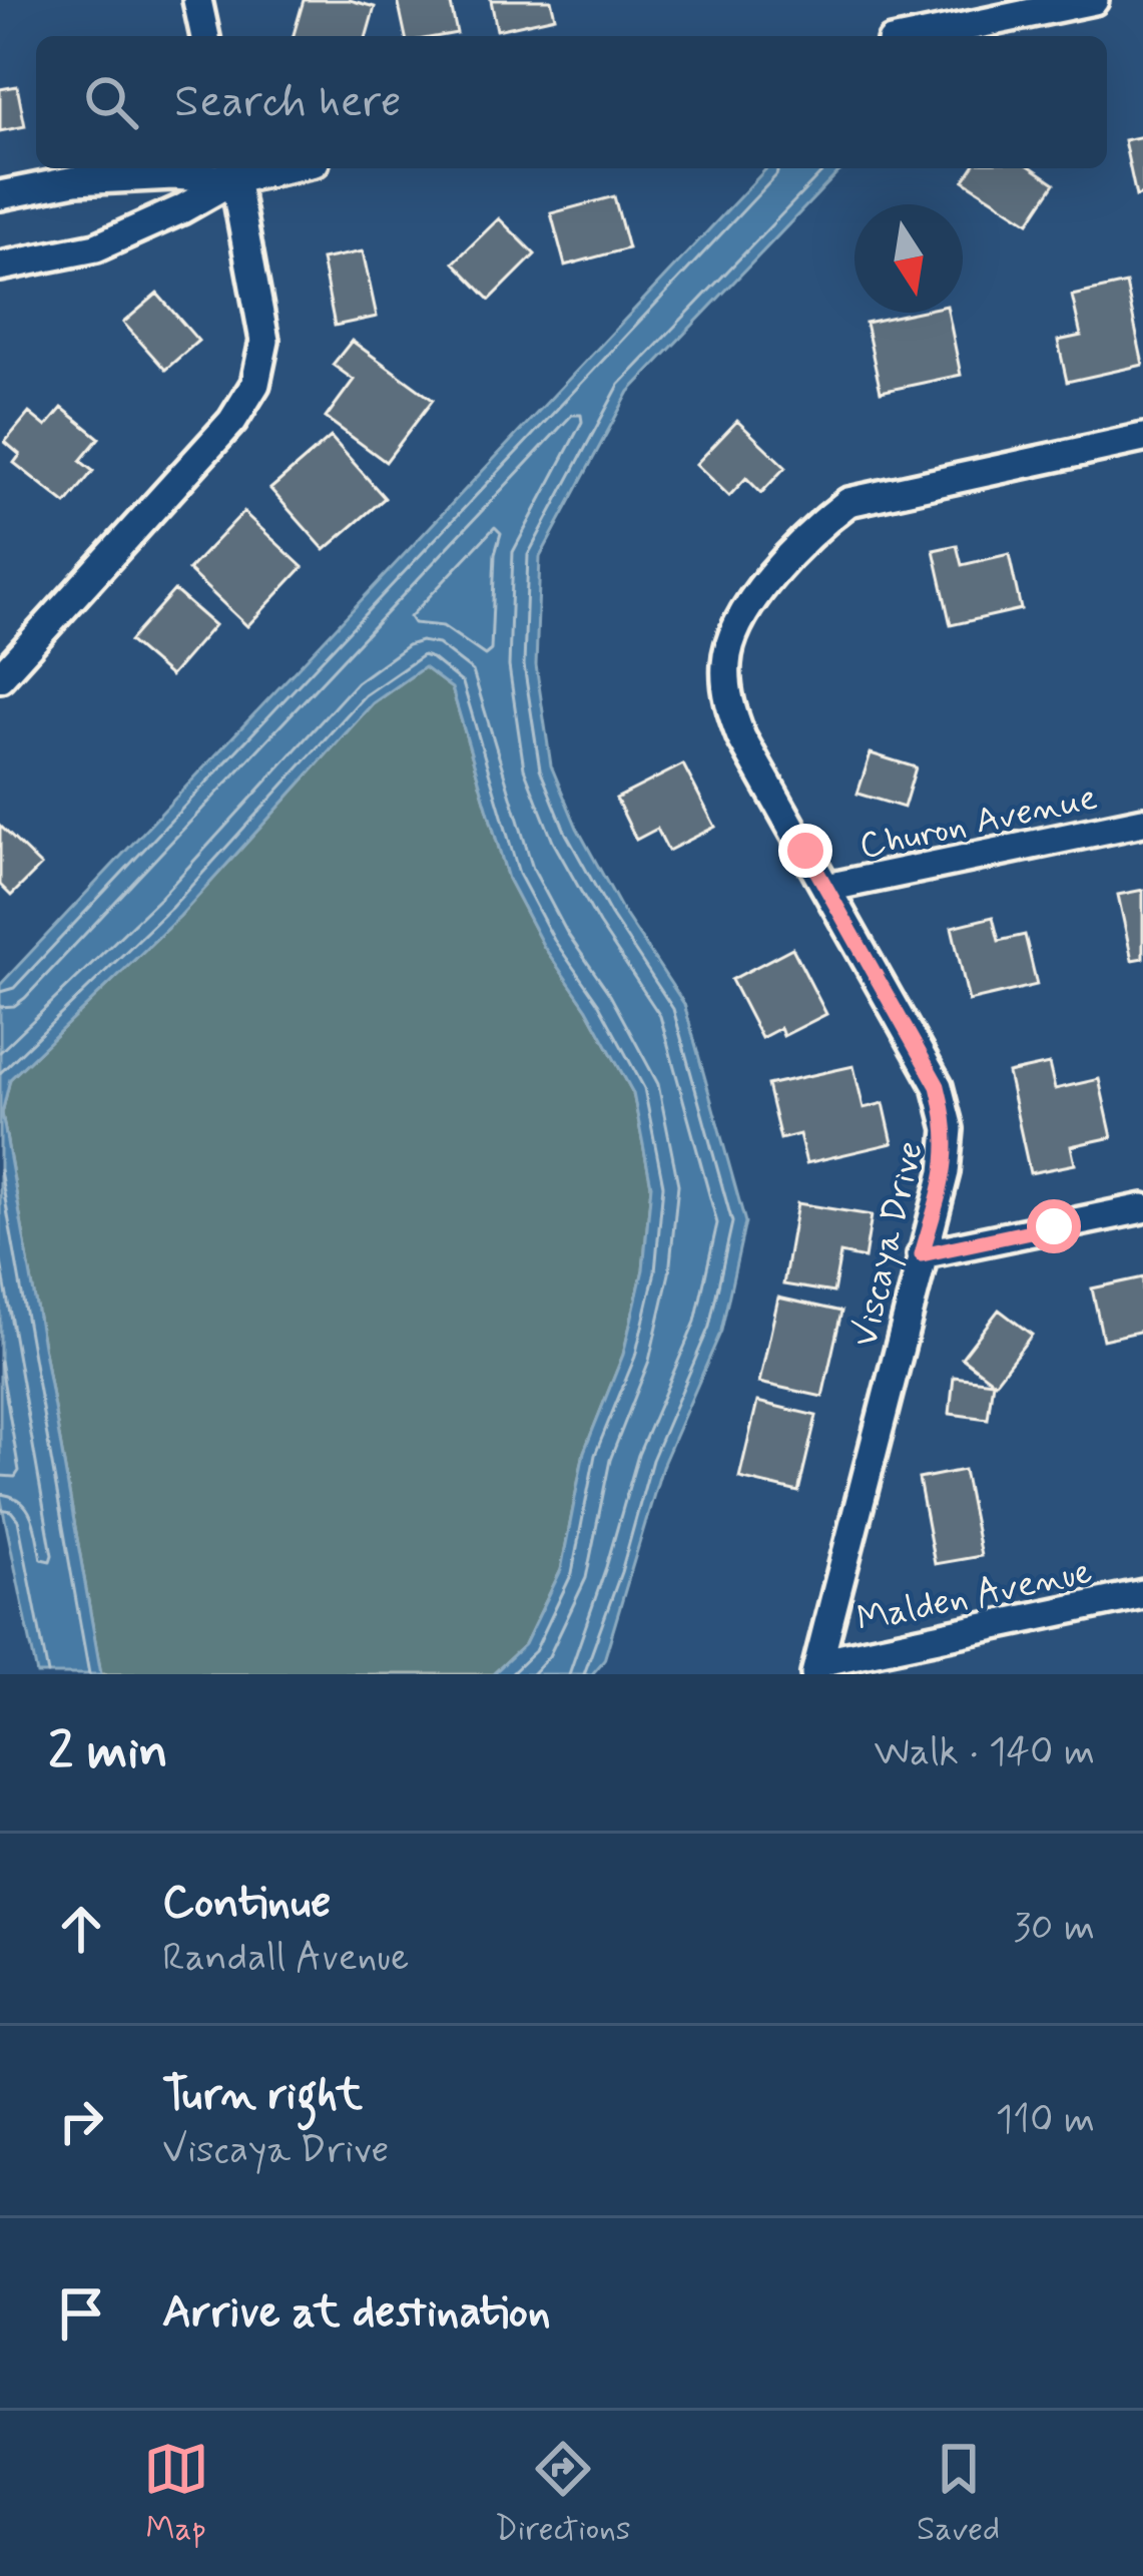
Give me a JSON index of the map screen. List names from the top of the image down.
{
  "streets": {
    "street": ["Churon Avenue", "Viscaya Drive", "Malden Avenue"]
  },
  "crossings": [
    ["Churon Avenue", "Viscaya Drive"],
    ["Viscaya Drive", "Malden Avenue"]
  ],
  "north": "bottom",
  "page": {
    "search": "Search here",
    "heading": ["2 min", "Walk · 140 m"],
    "list": [
      ["Continue", "Randall Avenue", "30 m"],
      ["Turn right", "Viscaya Drive", "110 m"],
      "Arrive at destination"
    ],
    "nav": ["Map", "Directions", "Saved"]
  }
}
